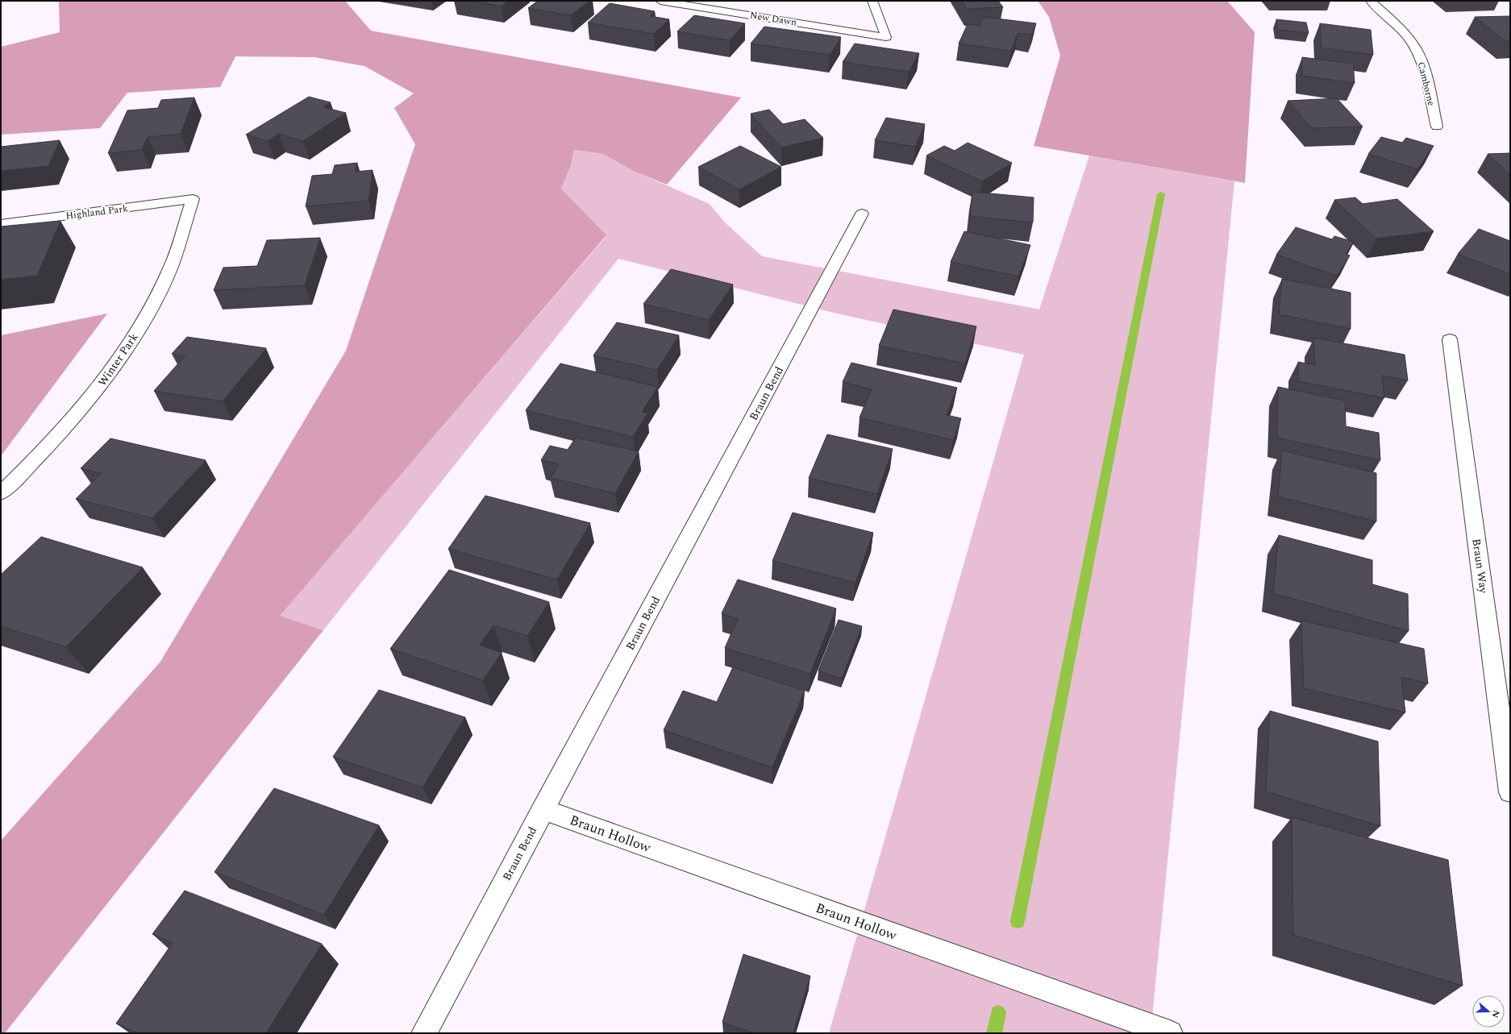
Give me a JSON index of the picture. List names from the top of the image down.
{
  "streets": {
    "street": [
      "New Dawn",
      "Camborne",
      "Highland Park",
      "Winter Park",
      "Braun Bend",
      "Braun Way",
      "Braun Hollow"
    ]
  },
  "crossings": [
    ["Highland Park", "Winter Park"],
    ["Braun Bend", "Braun Hollow"]
  ],
  "north": "right"
}
